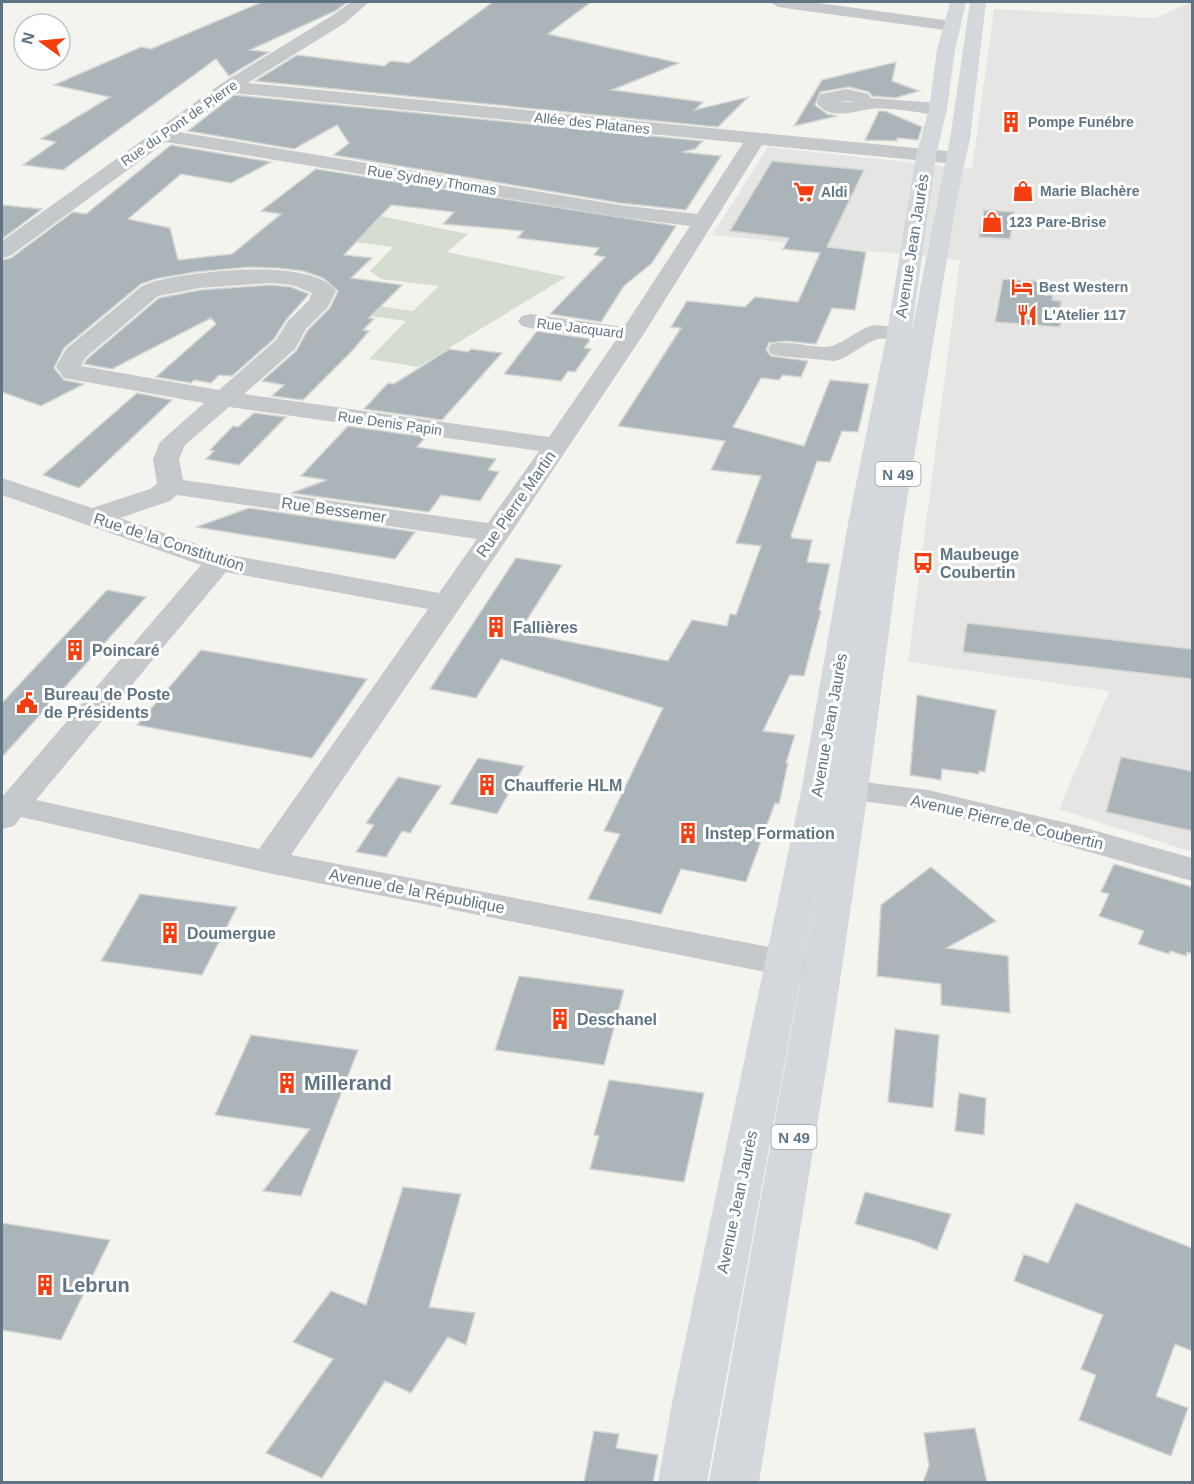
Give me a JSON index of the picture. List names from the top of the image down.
{
  "streets": {
    "main road": ["Avenue Jean Jaurès", "N 49"],
    "street": [
      "Rue du Pont de Pierre",
      "Allée des Platanes",
      "Rue Sydney Thomas",
      "Rue Jacquard",
      "Rue Denis Papin",
      "Rue Pierre Martin",
      "Rue Bessemer",
      "Rue de la Constitution",
      "Avenue Pierre de Coubertin",
      "Avenue de la République"
    ]
  },
  "crossings": [
    ["Rue du Pont de Pierre", "Allée des Platanes"],
    ["Rue du Pont de Pierre", "Rue Sydney Thomas"],
    ["Allée des Platanes", "Avenue Jean Jaurès"],
    ["Allée des Platanes", "Rue Pierre Martin"],
    ["Rue Sydney Thomas", "Rue Pierre Martin"],
    ["Avenue Jean Jaurès", "Avenue Pierre de Coubertin"],
    ["Avenue Jean Jaurès", "Avenue de la République"],
    ["Rue Jacquard", "Rue Pierre Martin"],
    ["Rue Denis Papin", "Rue Pierre Martin"],
    ["Rue Pierre Martin", "Rue Bessemer"],
    ["Rue Pierre Martin", "Rue de la Constitution"],
    ["Rue Pierre Martin", "Avenue de la République"]
  ],
  "places": {
    "building": [
      "Pompe Funébre",
      "Fallières",
      "Poincaré",
      "Chaufferie HLM",
      "Instep Formation",
      "Doumergue",
      "Deschanel",
      "Millerand",
      "Lebrun"
    ],
    "shop": ["Marie Blachère", "123 Pare-Brise"],
    "supermarket": ["Aldi"],
    "hotel": ["Best Western"],
    "restaurant": ["L'Atelier 117"],
    "bus stop": ["Maubeuge Coubertin"],
    "public building": ["Bureau de Poste de Présidents"]
  },
  "north": "left"
}
